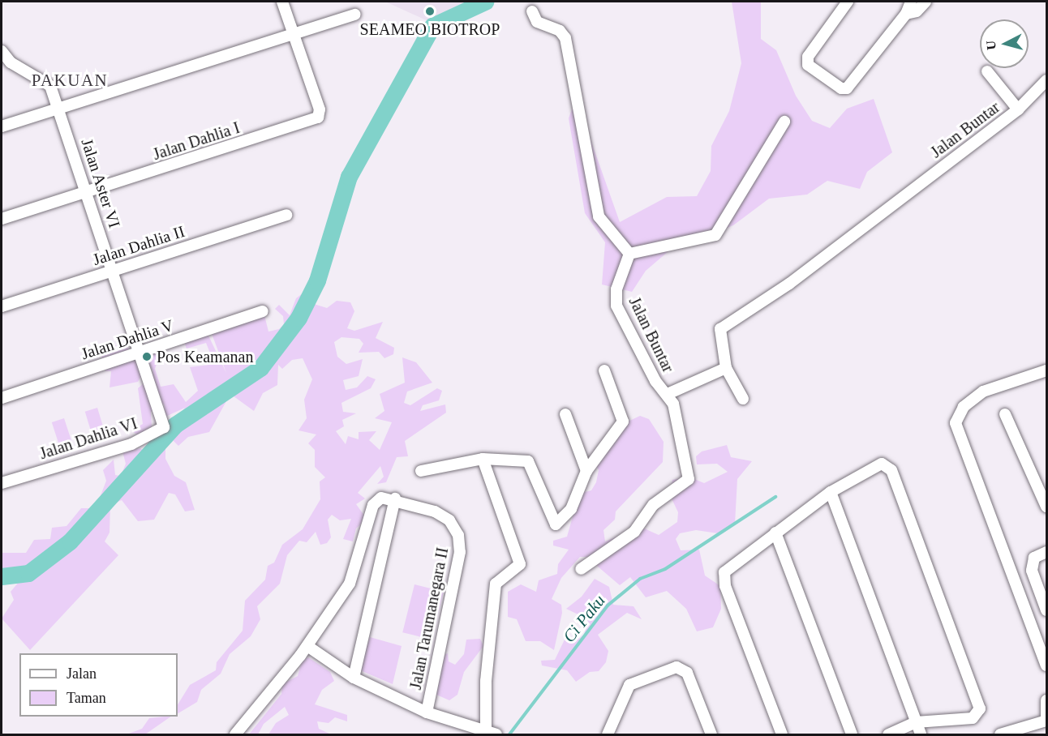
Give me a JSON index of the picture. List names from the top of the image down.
{
  "streets": {
    "street": [
      "Jalan Buntar",
      "Jalan Dahlia I",
      "Jalan Aster VI",
      "Jalan Dahlia II",
      "Jalan Dahlia V",
      "Jalan Dahlia VI",
      "Jalan Tarumanegara II"
    ]
  },
  "crossings": [
    ["Jalan Dahlia I", "Jalan Aster VI"],
    ["Jalan Aster VI", "Jalan Dahlia II"],
    ["Jalan Aster VI", "Jalan Dahlia V"],
    ["Jalan Aster VI", "Jalan Dahlia VI"],
    ["Jalan Dahlia V", "Jalan Dahlia VI"]
  ],
  "districts": ["PAKUAN"],
  "water": ["Ci Paku"],
  "places": ["SEAMEO BIOTROP", "Pos Keamanan"],
  "legend": ["Jalan", "Taman"],
  "north": "left"
}
